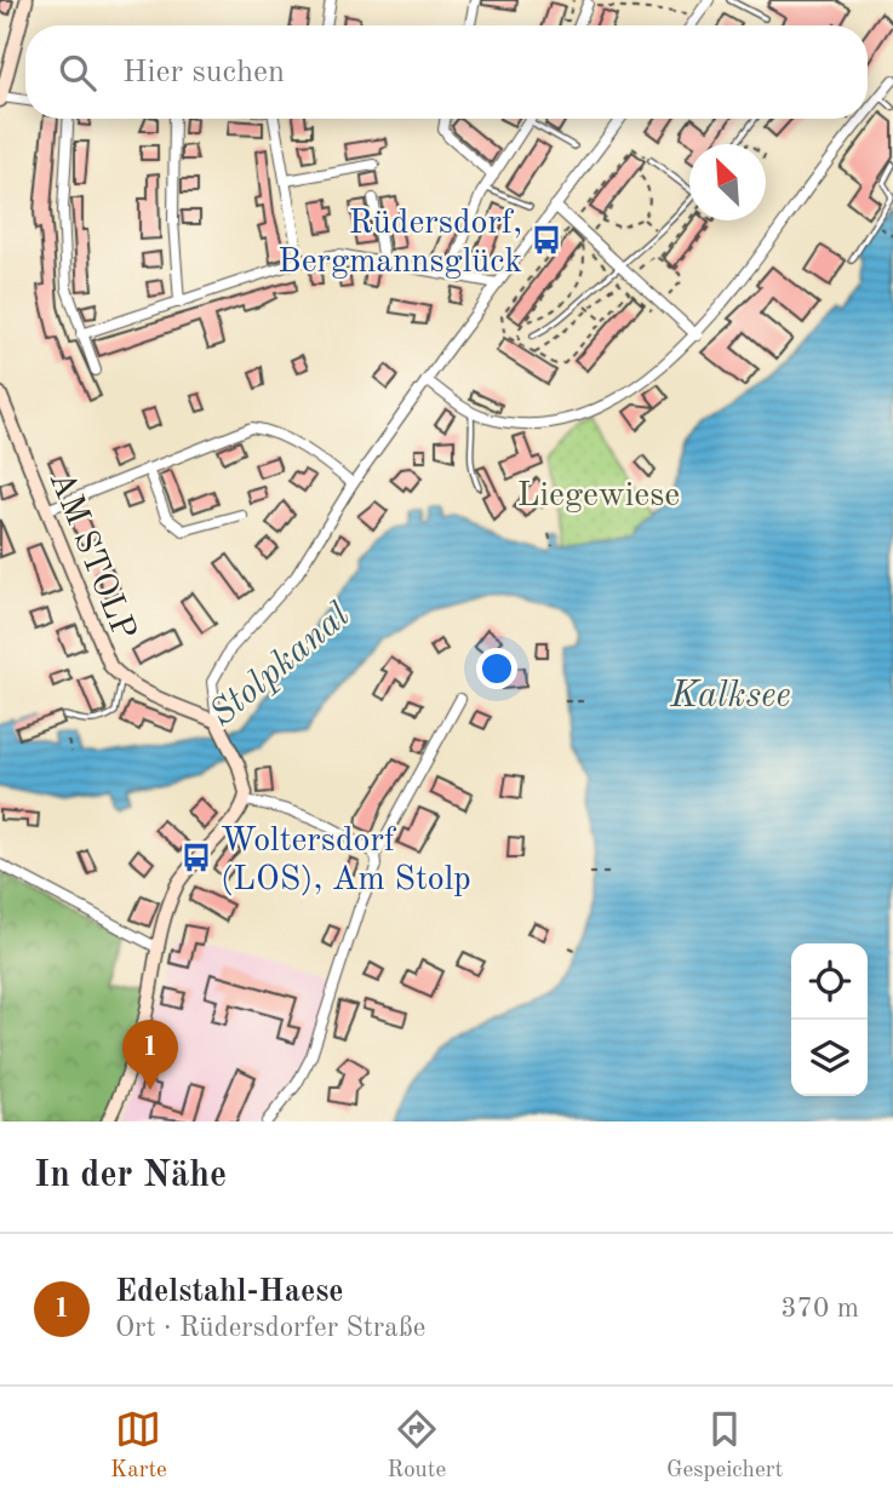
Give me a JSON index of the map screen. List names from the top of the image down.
{
  "streets": {
    "main road": ["AM STOLP"]
  },
  "water": ["Stolpkanal", "Kalksee"],
  "parks": ["Liegewiese"],
  "places": {
    "bus stop": ["Rüdersdorf, Bergmannsglück", "Woltersdorf (LOS), Am Stolp"]
  },
  "north": "top left",
  "page": {
    "search": "Hier suchen",
    "pins": "1",
    "heading": "In der Nähe",
    "list": [
      {
        "mark": "1",
        "name": "Edelstahl-Haese",
        "note": "Ort · Rüdersdorfer Straße",
        "value": "370 m"
      }
    ],
    "nav": ["Karte", "Route", "Gespeichert"]
  }
}
